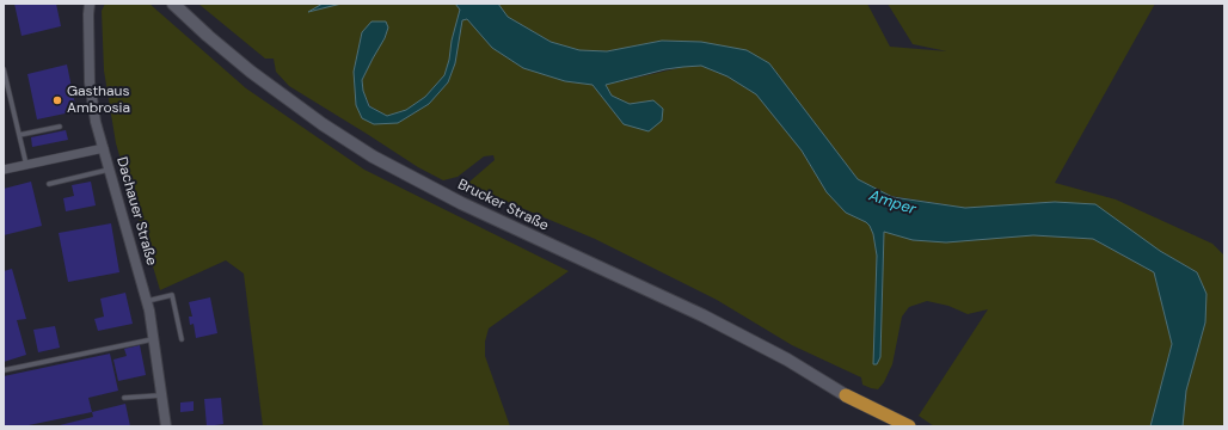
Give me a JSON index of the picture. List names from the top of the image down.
{
  "streets": {
    "main road": ["Brucker Straße"],
    "street": ["Dachauer Straße"]
  },
  "water": ["Amper"],
  "places": ["Gasthaus Ambrosia"]
}
